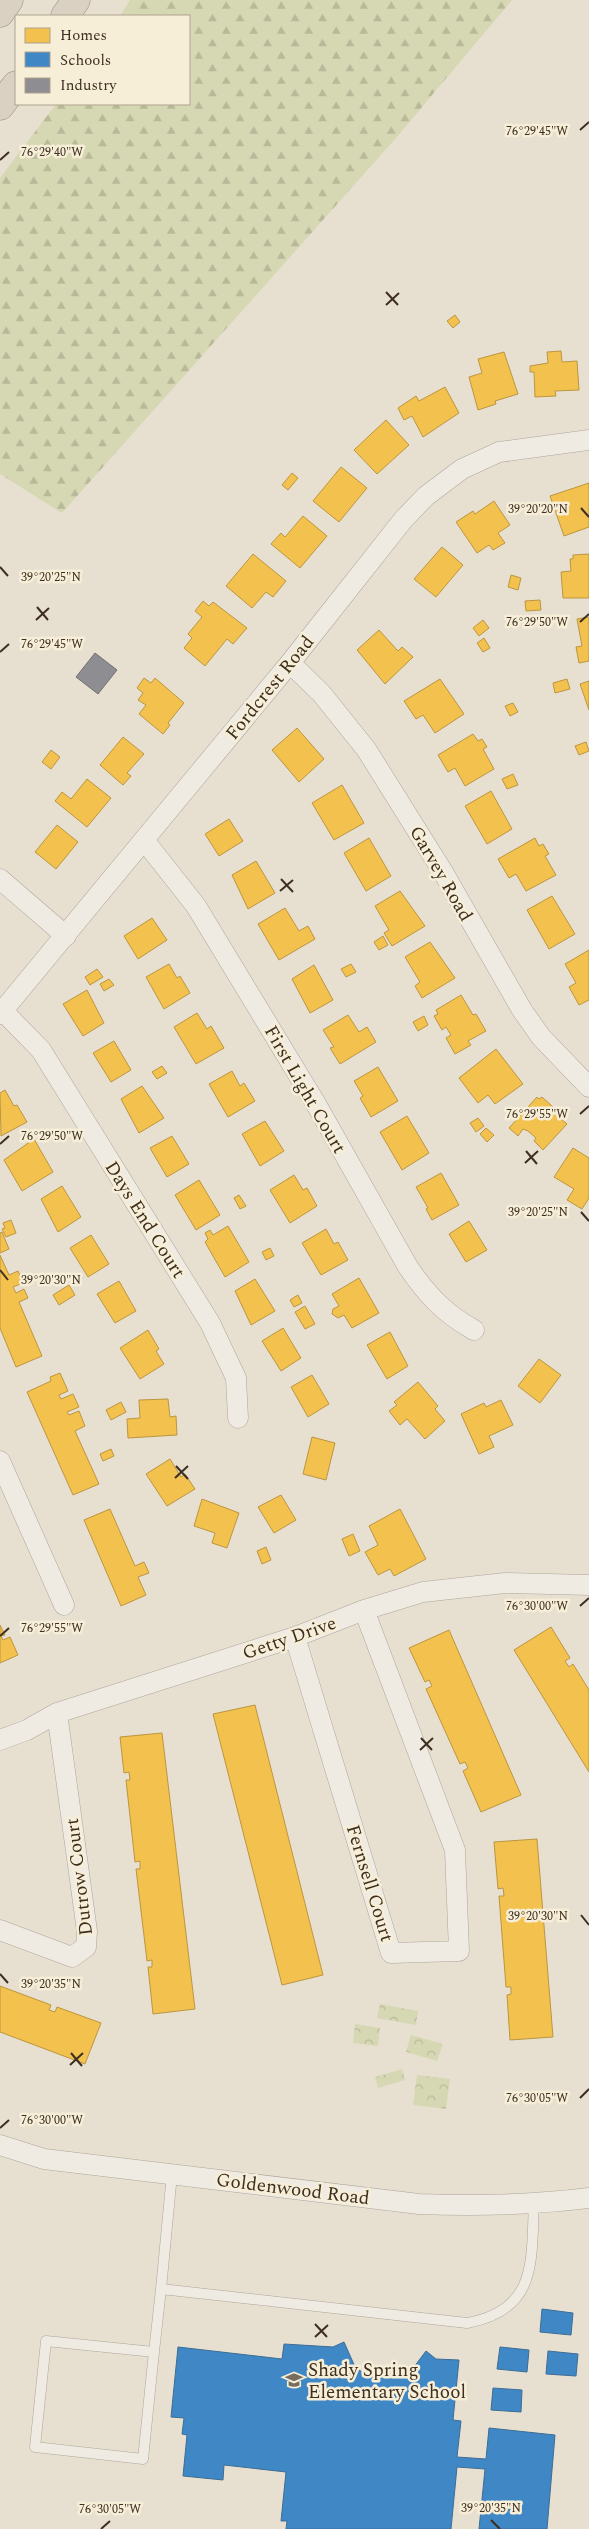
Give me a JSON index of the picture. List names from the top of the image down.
{
  "streets": {
    "street": [
      "Fordcrest Road",
      "Garvey Road",
      "First Light Court",
      "Days End Court",
      "Getty Drive",
      "Dutrow Court",
      "Fernsell Court",
      "Goldenwood Road"
    ]
  },
  "crossings": [
    ["Fordcrest Road", "Garvey Road"],
    ["Fordcrest Road", "First Light Court"],
    ["Fordcrest Road", "Days End Court"],
    ["Getty Drive", "Dutrow Court"],
    ["Getty Drive", "Fernsell Court"]
  ],
  "places": {
    "school or university": ["Shady Spring Elementary School"]
  },
  "legend": ["Homes", "Schools", "Industry"],
  "coordinates": [
    "76°29'45\"W",
    "76°29'40\"W",
    "39°20'20\"N",
    "39°20'25\"N",
    "76°29'50\"W",
    "76°29'55\"W",
    "39°20'30\"N",
    "76°30'00\"W",
    "39°20'35\"N",
    "76°30'05\"W"
  ]
}
